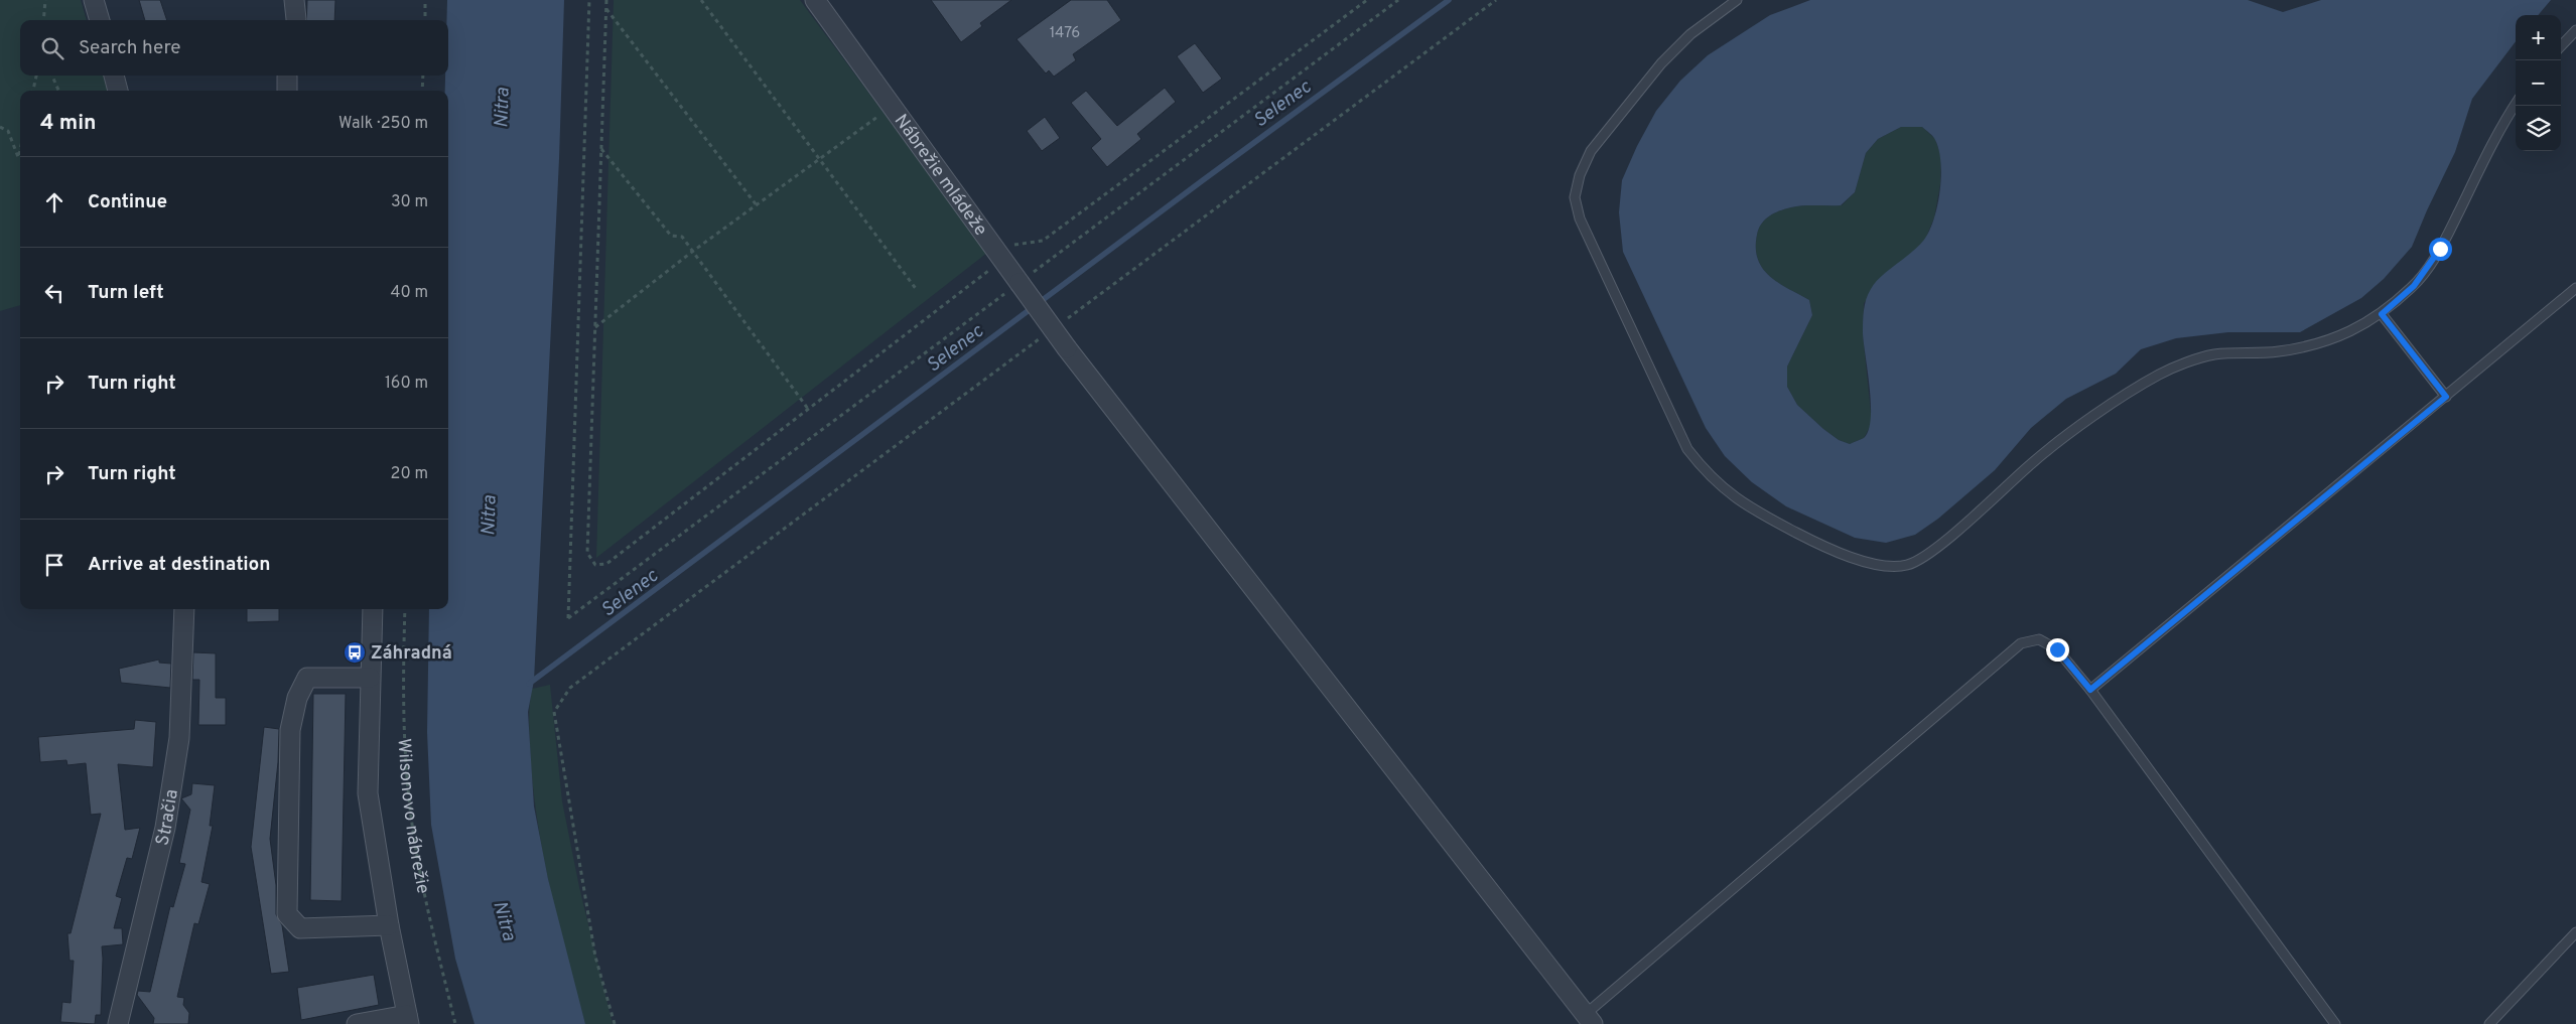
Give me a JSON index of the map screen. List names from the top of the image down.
{
  "streets": {
    "street": ["Nábrežie mládeže", "Stračia"],
    "path": ["Wilsonovo nábrežie"]
  },
  "water": ["Selenec", "Nitra"],
  "places": {
    "bus stop": ["Záhradná"]
  },
  "house_numbers": ["1476"],
  "page": {
    "map_buttons": ["+", "−"],
    "search": "Search here",
    "heading": ["4 min", "Walk · 250 m"],
    "list": [
      ["Continue", "30 m"],
      ["Turn left", "40 m"],
      ["Turn right", "160 m"],
      ["Turn right", "20 m"],
      "Arrive at destination"
    ]
  }
}
